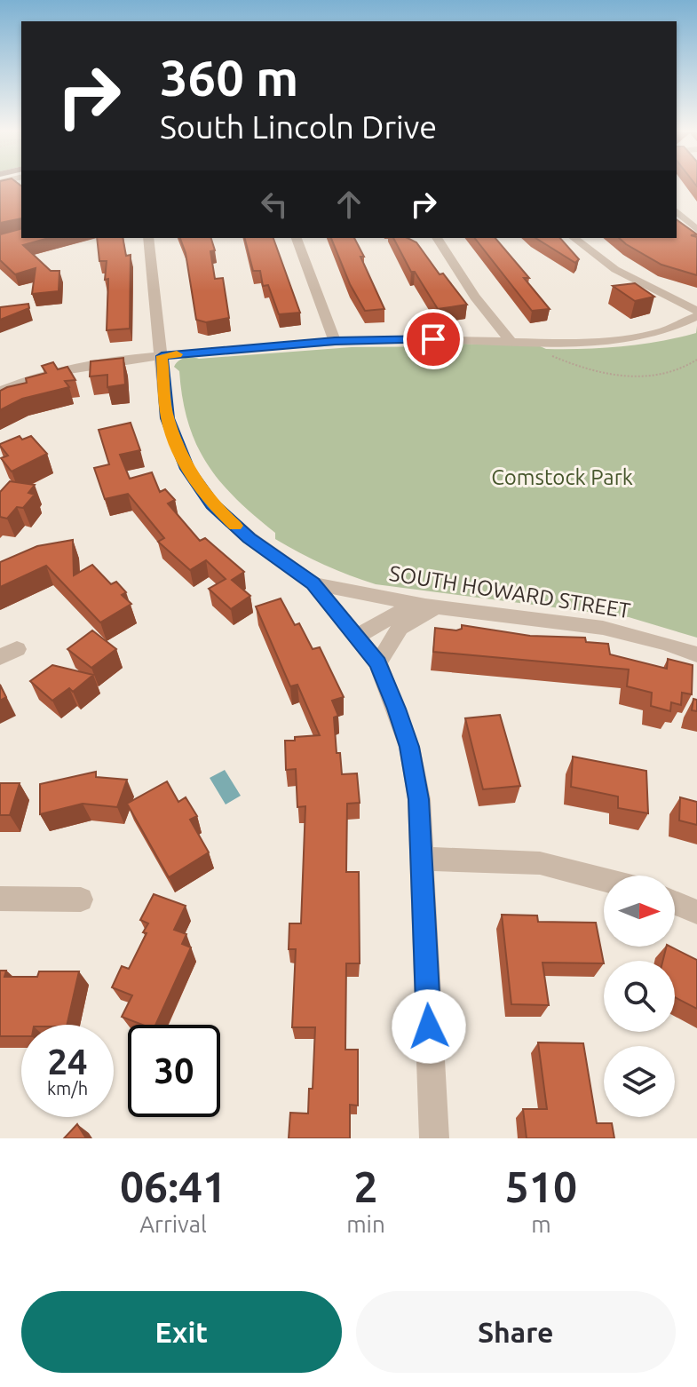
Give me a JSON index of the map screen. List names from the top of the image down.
{
  "streets": {
    "street": ["SOUTH HOWARD STREET"]
  },
  "parks": ["Comstock Park"],
  "north": "right",
  "page": {
    "turn": ["360 m", "South Lincoln Drive"],
    "speed": "24 km/h",
    "limit": "30",
    "eta": [
      "06:41",
      "Arrival",
      "2",
      "min",
      "510",
      "m"
    ],
    "buttons": ["Exit", "Share"]
  }
}
